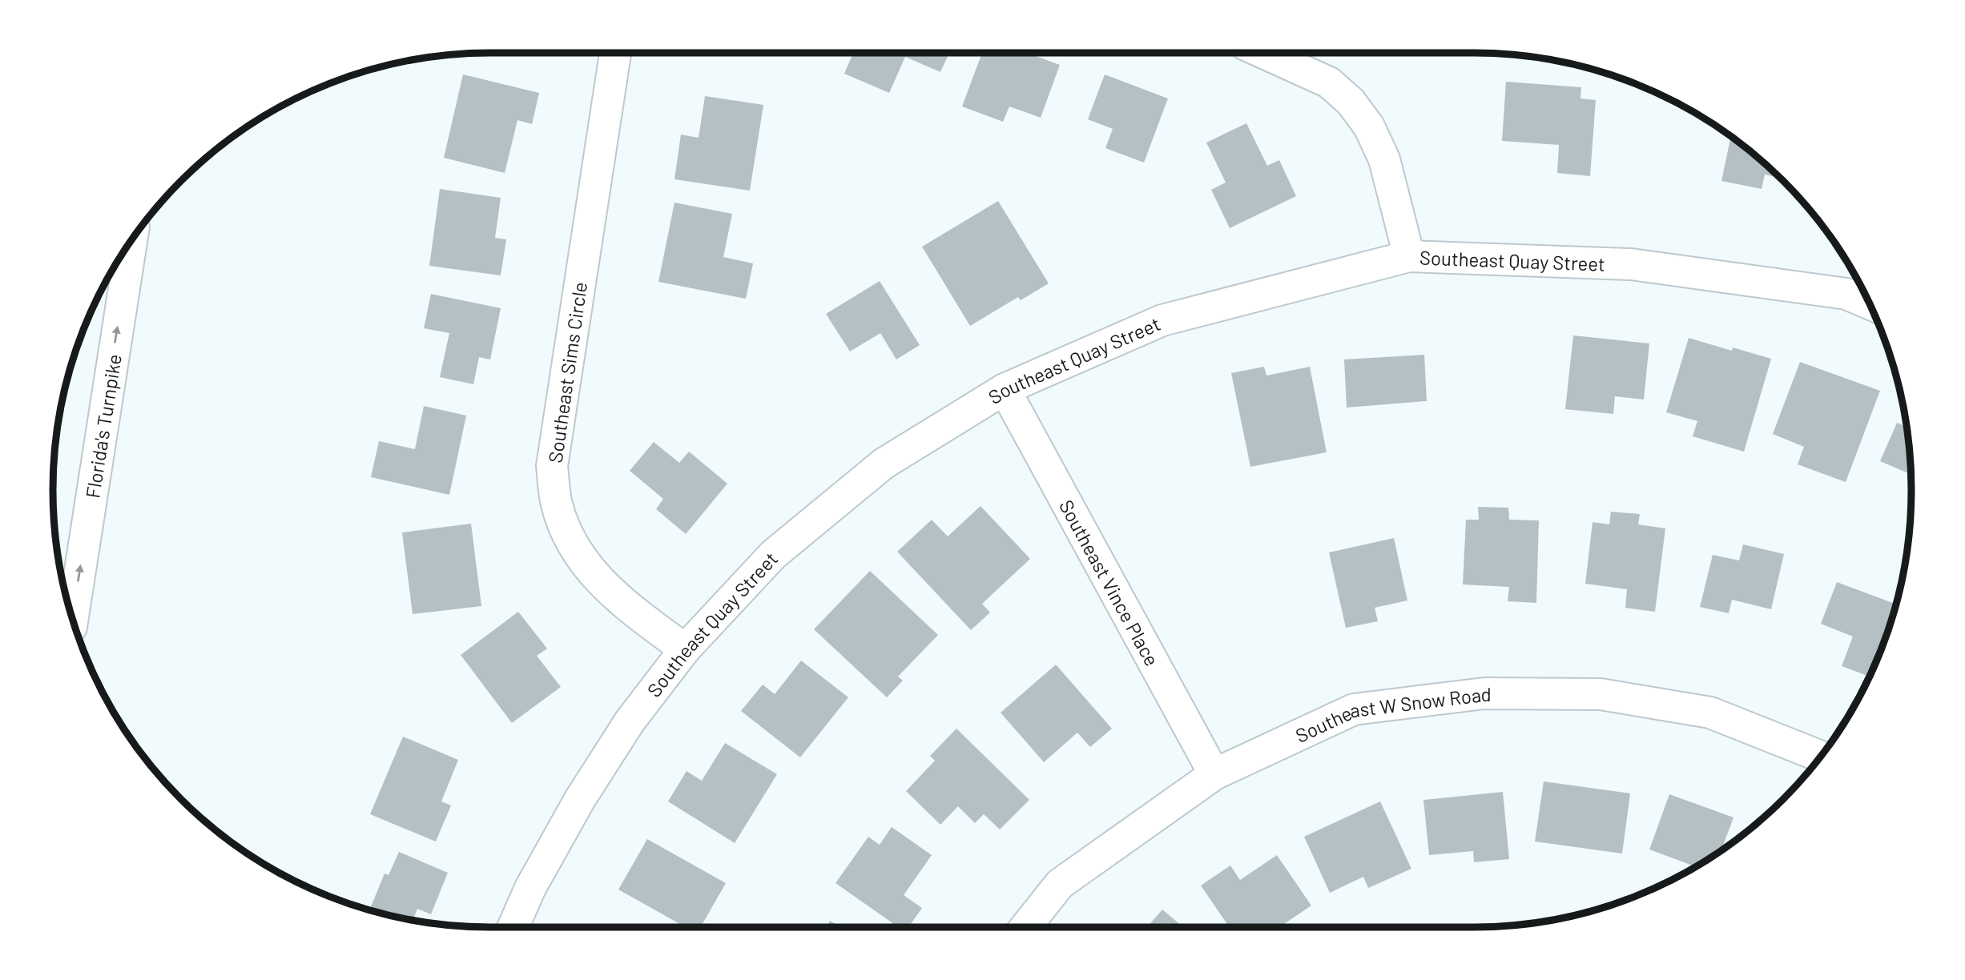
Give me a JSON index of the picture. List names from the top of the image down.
{
  "streets": {
    "main road": [
      "Southeast Quay Street",
      "Southeast Sims Circle",
      "Florida's Turnpike",
      "Southeast Vince Place",
      "Southeast W Snow Road"
    ]
  },
  "crossings": [
    ["Southeast Quay Street", "Southeast Sims Circle"],
    ["Southeast Quay Street", "Southeast Vince Place"],
    ["Southeast Vince Place", "Southeast W Snow Road"]
  ],
  "one_way": ["Florida's Turnpike"]
}
